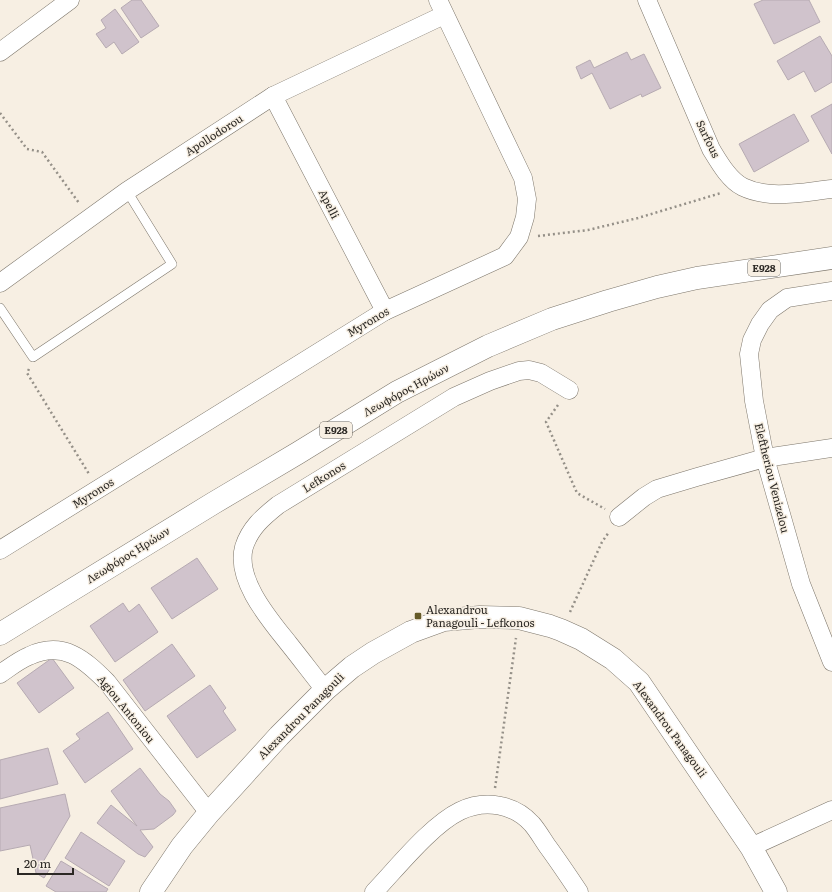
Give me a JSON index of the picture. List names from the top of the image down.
{
  "streets": {
    "main road": ["E928", "Λεωφόρος Ηρώων", "Alexandrou Panagouli"],
    "street": [
      "Apollodorou",
      "Sarfous",
      "Apelli",
      "Myronos",
      "Lefkonos",
      "Eleftheriou Venizelou",
      "Agiou Antoniou"
    ]
  },
  "crossings": [
    ["Apollodorou", "Apelli"],
    ["Apollodorou", "Myronos"],
    ["Apelli", "Myronos"],
    ["Lefkonos", "Alexandrou Panagouli"],
    ["Agiou Antoniou", "Alexandrou Panagouli"]
  ],
  "places": {
    "transit": ["Alexandrou Panagouli - Lefkonos"]
  },
  "scale_bar": "20 m"
}
